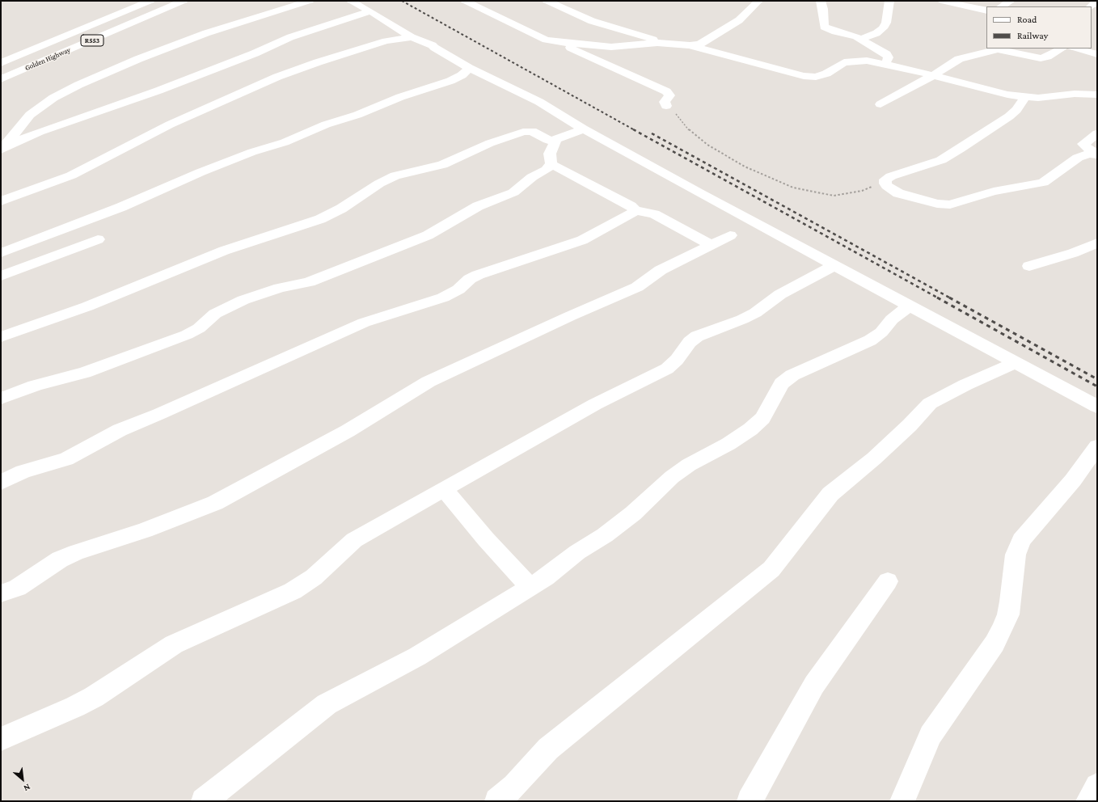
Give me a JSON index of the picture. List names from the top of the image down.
{
  "streets": {
    "street": ["R553", "Golden Highway"]
  },
  "legend": ["Road", "Railway"],
  "north": "bottom right"
}
